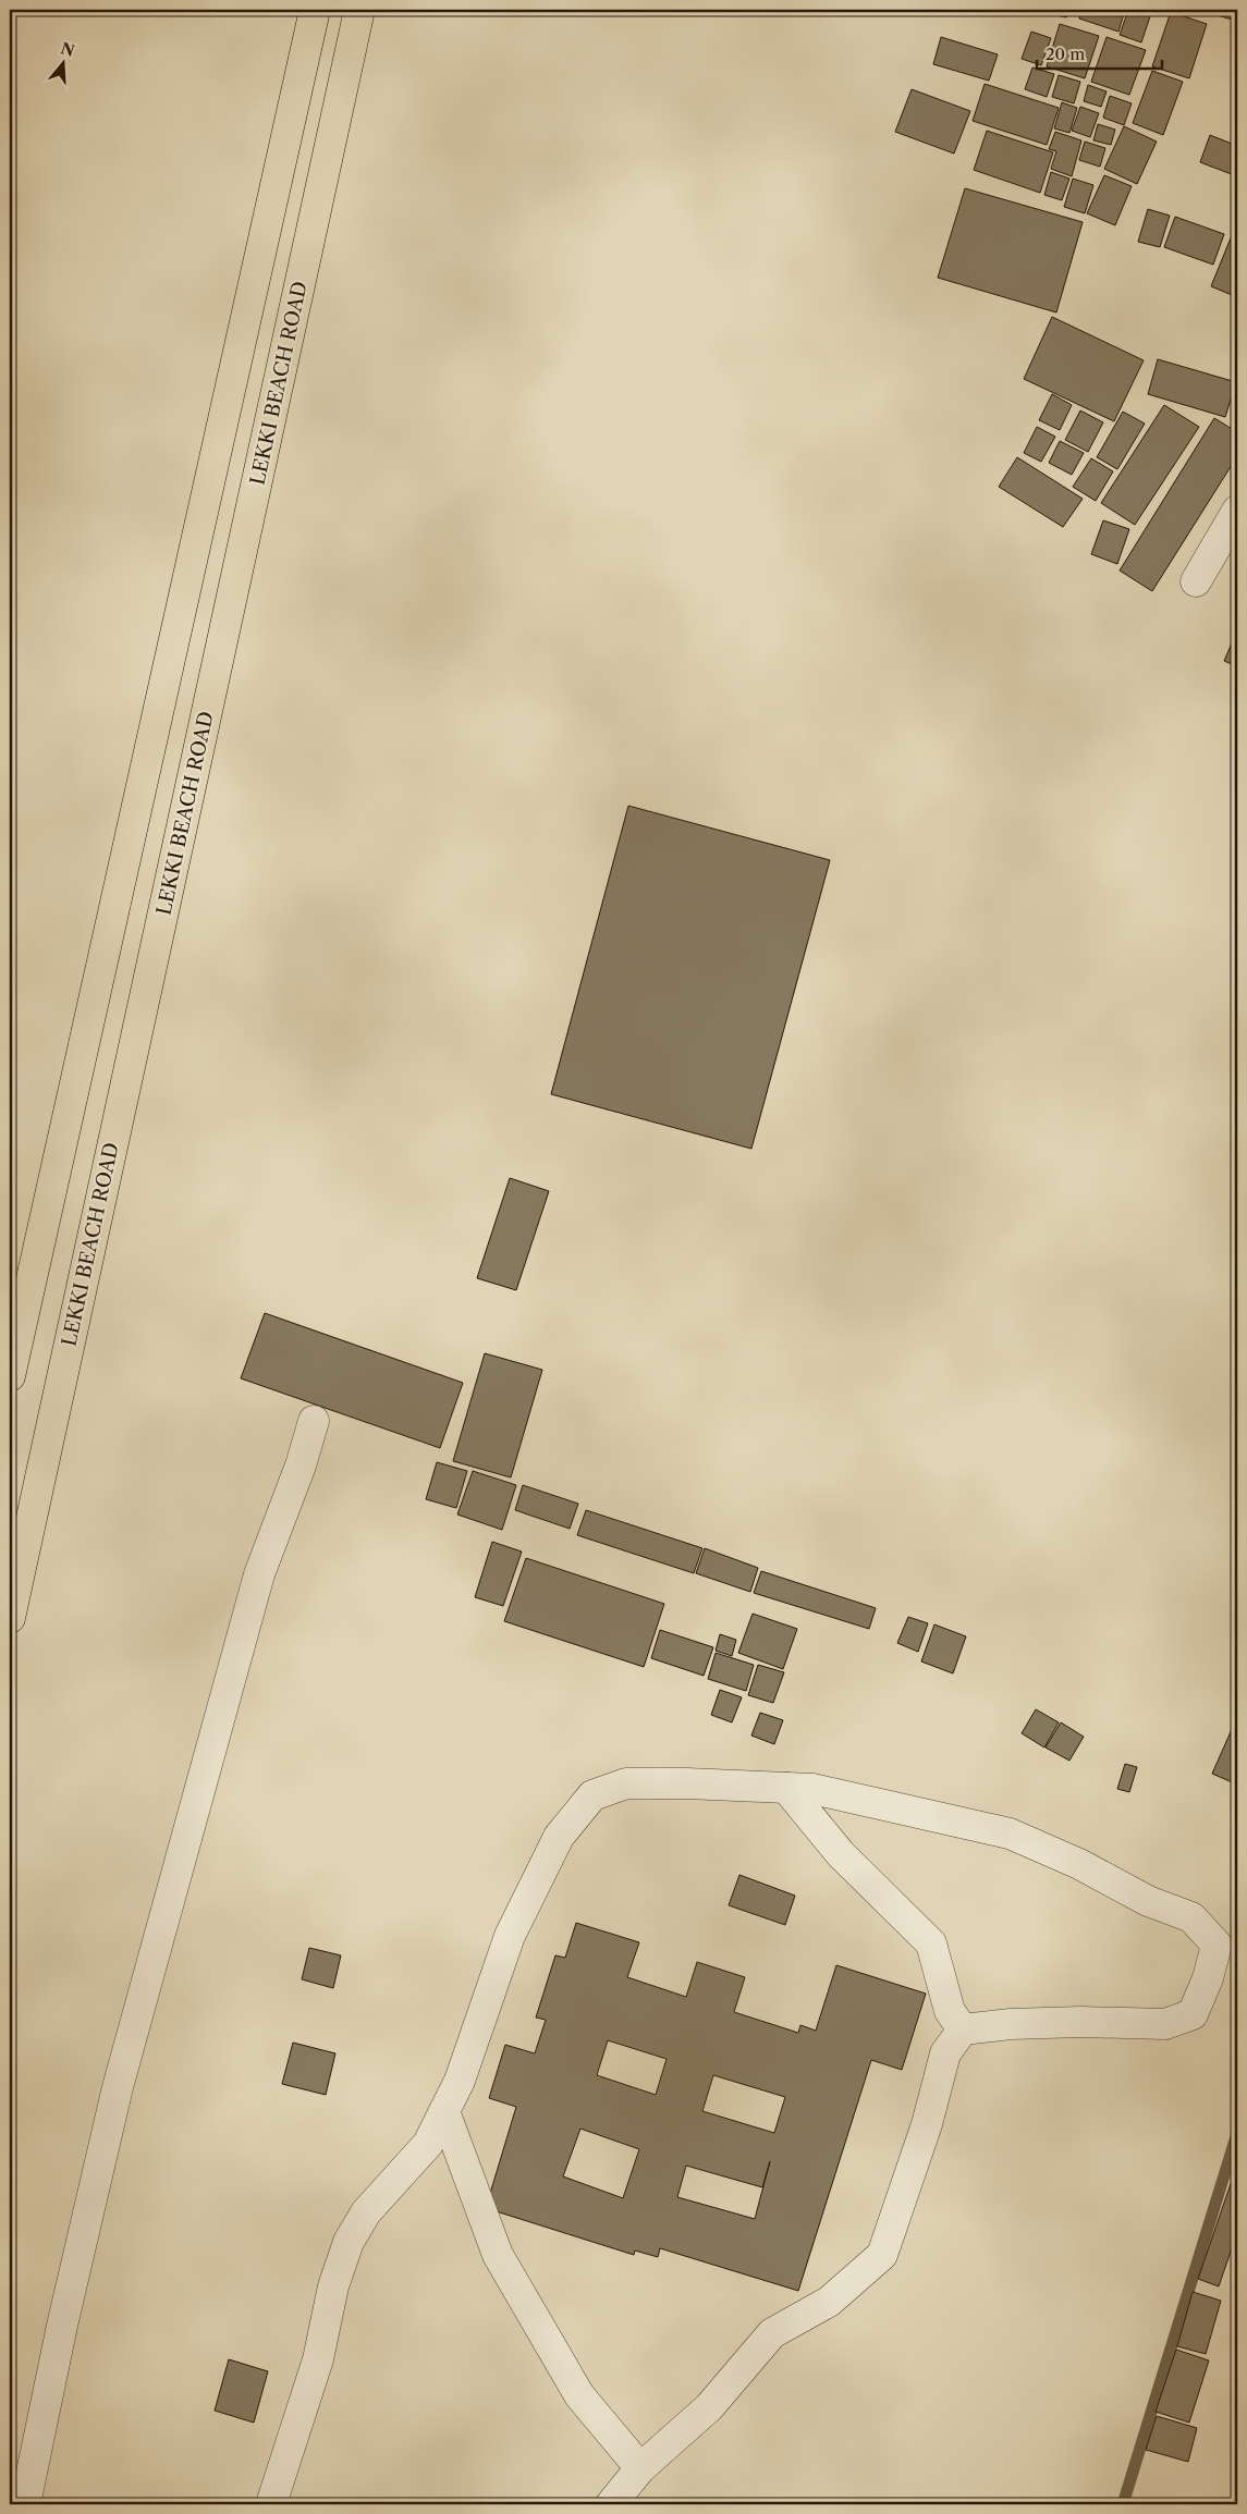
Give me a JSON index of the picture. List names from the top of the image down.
{
  "streets": {
    "main road": ["LEKKI BEACH ROAD"]
  },
  "scale_bar": "20 m",
  "north": "top"
}
